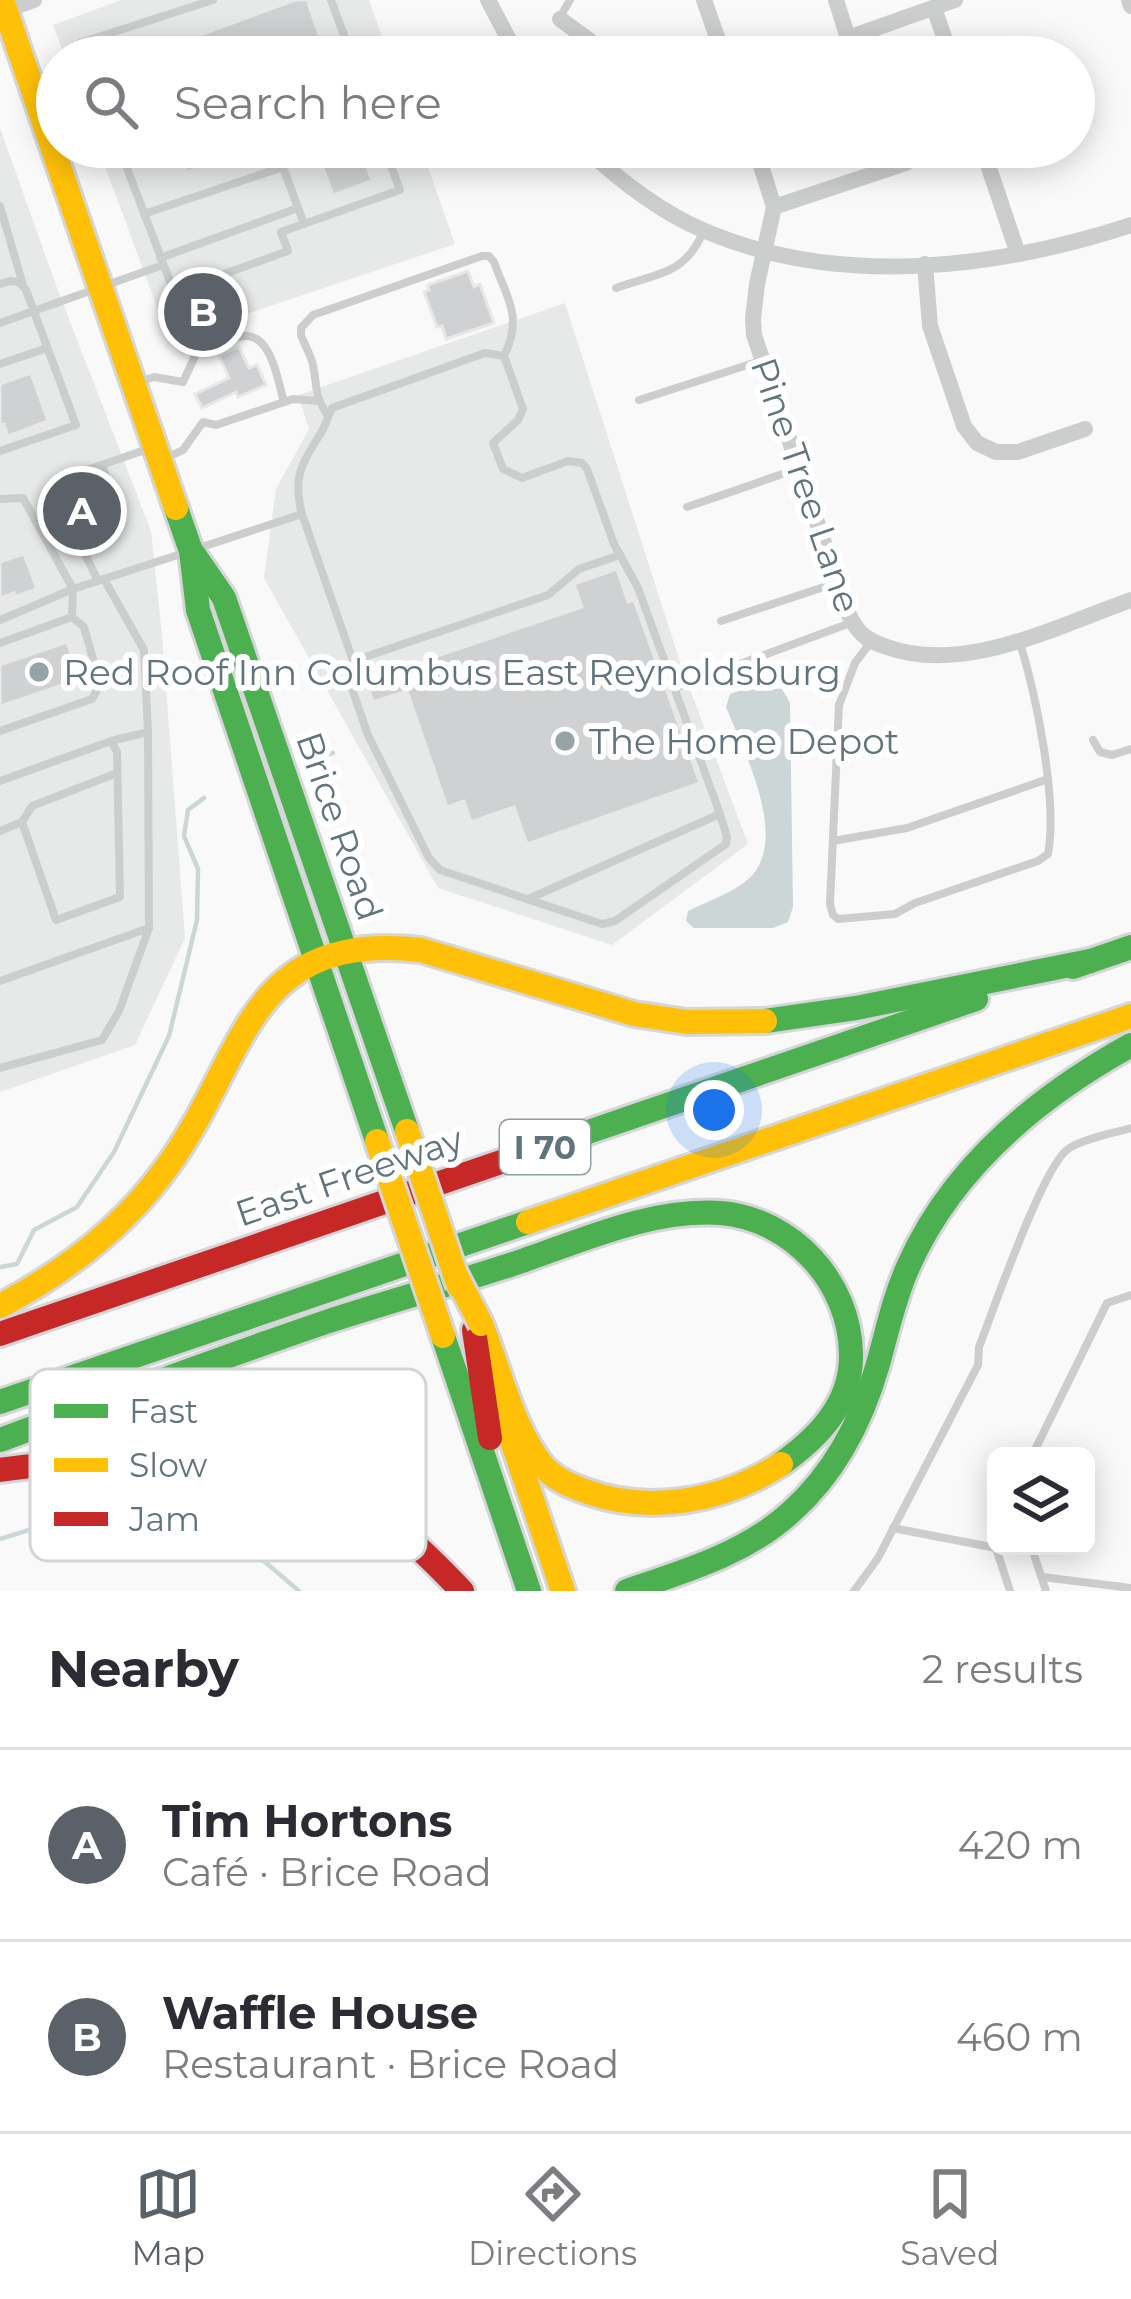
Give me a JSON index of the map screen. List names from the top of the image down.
{
  "streets": {
    "main road": ["Brice Road", "I 70", "East Freeway"],
    "street": ["Pine Tree Lane"]
  },
  "places": ["Red Roof Inn Columbus East Reynoldsburg", "The Home Depot"],
  "legend": ["Fast", "Slow", "Jam"],
  "page": {
    "search": "Search here",
    "pins": ["B", "A"],
    "heading": ["Nearby", "2 results"],
    "list": [
      {
        "mark": "A",
        "name": "Tim Hortons",
        "note": "Café · Brice Road",
        "value": "420 m"
      },
      {
        "mark": "B",
        "name": "Waffle House",
        "note": "Restaurant · Brice Road",
        "value": "460 m"
      }
    ],
    "nav": ["Map", "Directions", "Saved"]
  }
}
